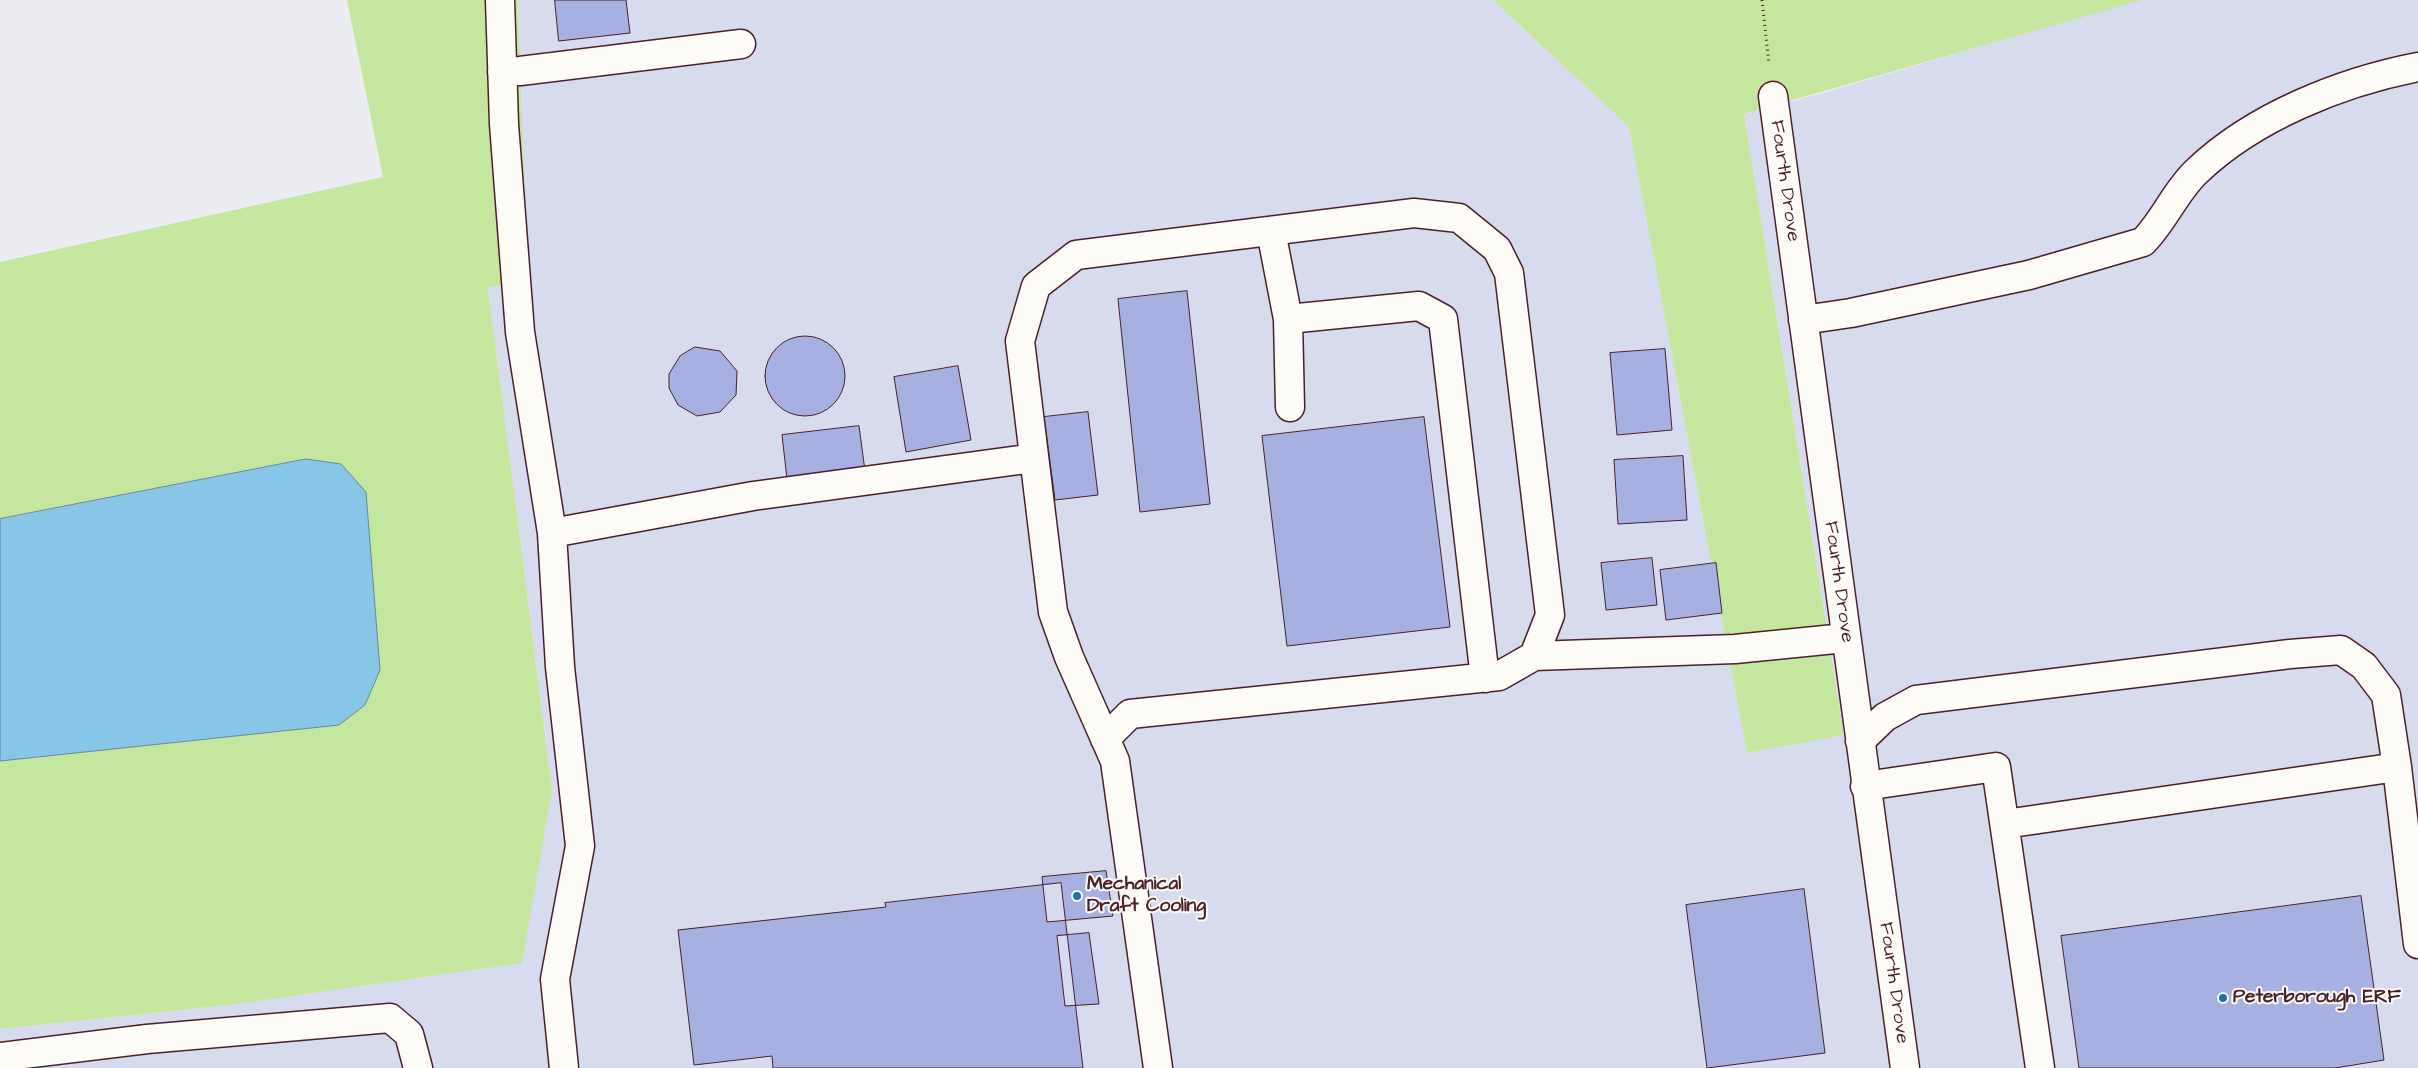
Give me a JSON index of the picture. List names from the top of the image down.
{
  "streets": {
    "lane": ["Fourth Drove"]
  },
  "places": ["Mechanical Draft Cooling", "Peterborough ERF"]
}
